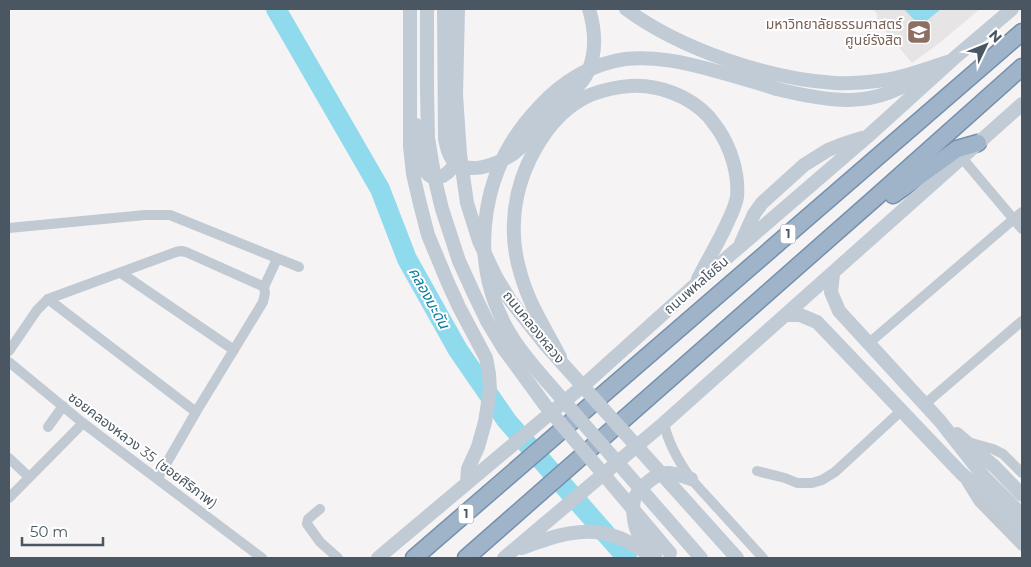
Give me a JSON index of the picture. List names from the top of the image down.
{
  "streets": {
    "highway": ["1", "ถนนพหลโยธิน"],
    "main road": ["ถนนคลองหลวง"],
    "street": ["ซอยคลองหลวง 35 (ซอยศิริภาพ)"]
  },
  "water": ["คลองมะดัน"],
  "places": {
    "school or university": ["มหาวิทยาลัยธรรมศาสตร์ ศูนย์รังสิต"]
  },
  "scale_bar": "50 m",
  "north": "top right"
}
